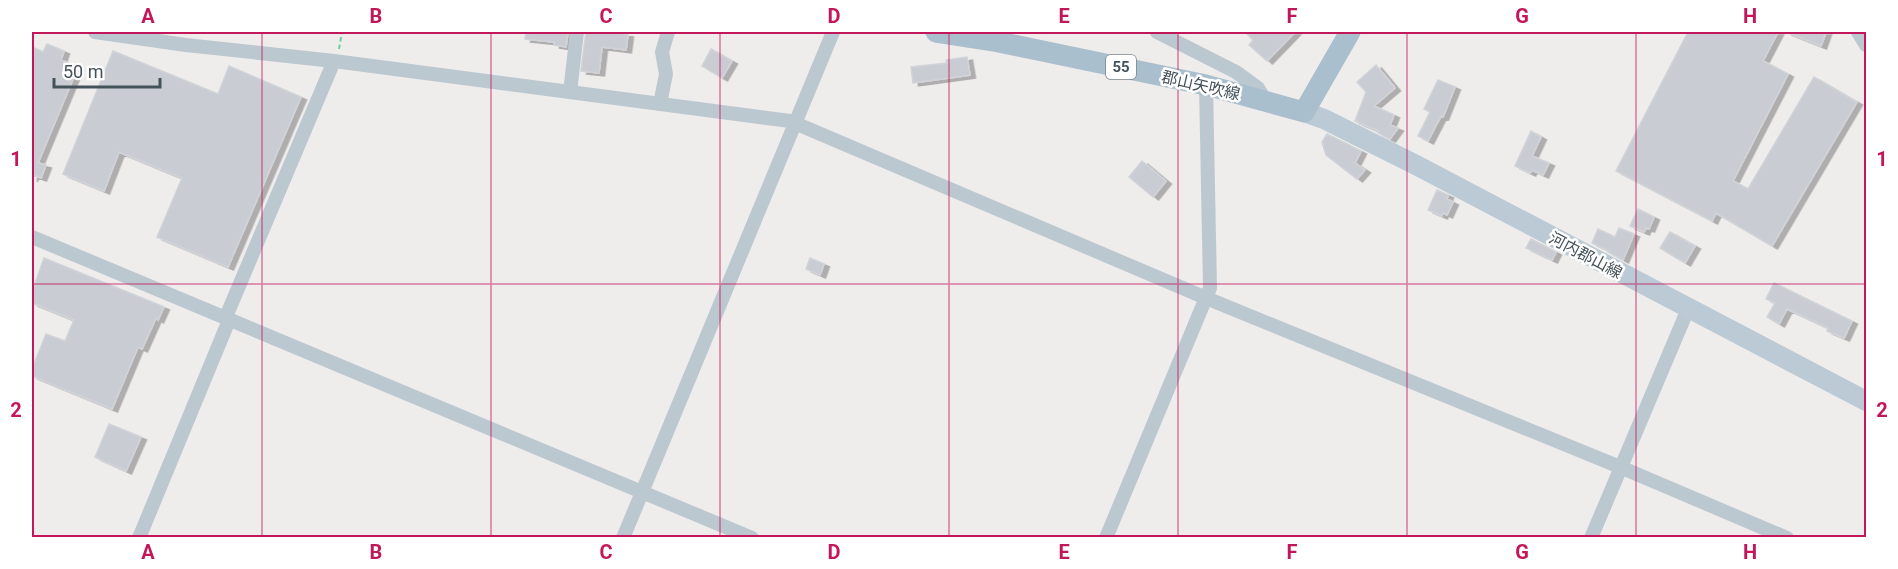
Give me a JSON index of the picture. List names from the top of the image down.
{
  "streets": {
    "main road": ["55", "郡山矢吹線", "河内郡山線"]
  },
  "crossings": [
    ["郡山矢吹線", "河内郡山線"]
  ],
  "scale_bar": "50 m",
  "grid": {
    "columns": [
      "A",
      "B",
      "C",
      "D",
      "E",
      "F",
      "G",
      "H"
    ],
    "rows": ["1", "2"]
  }
}
